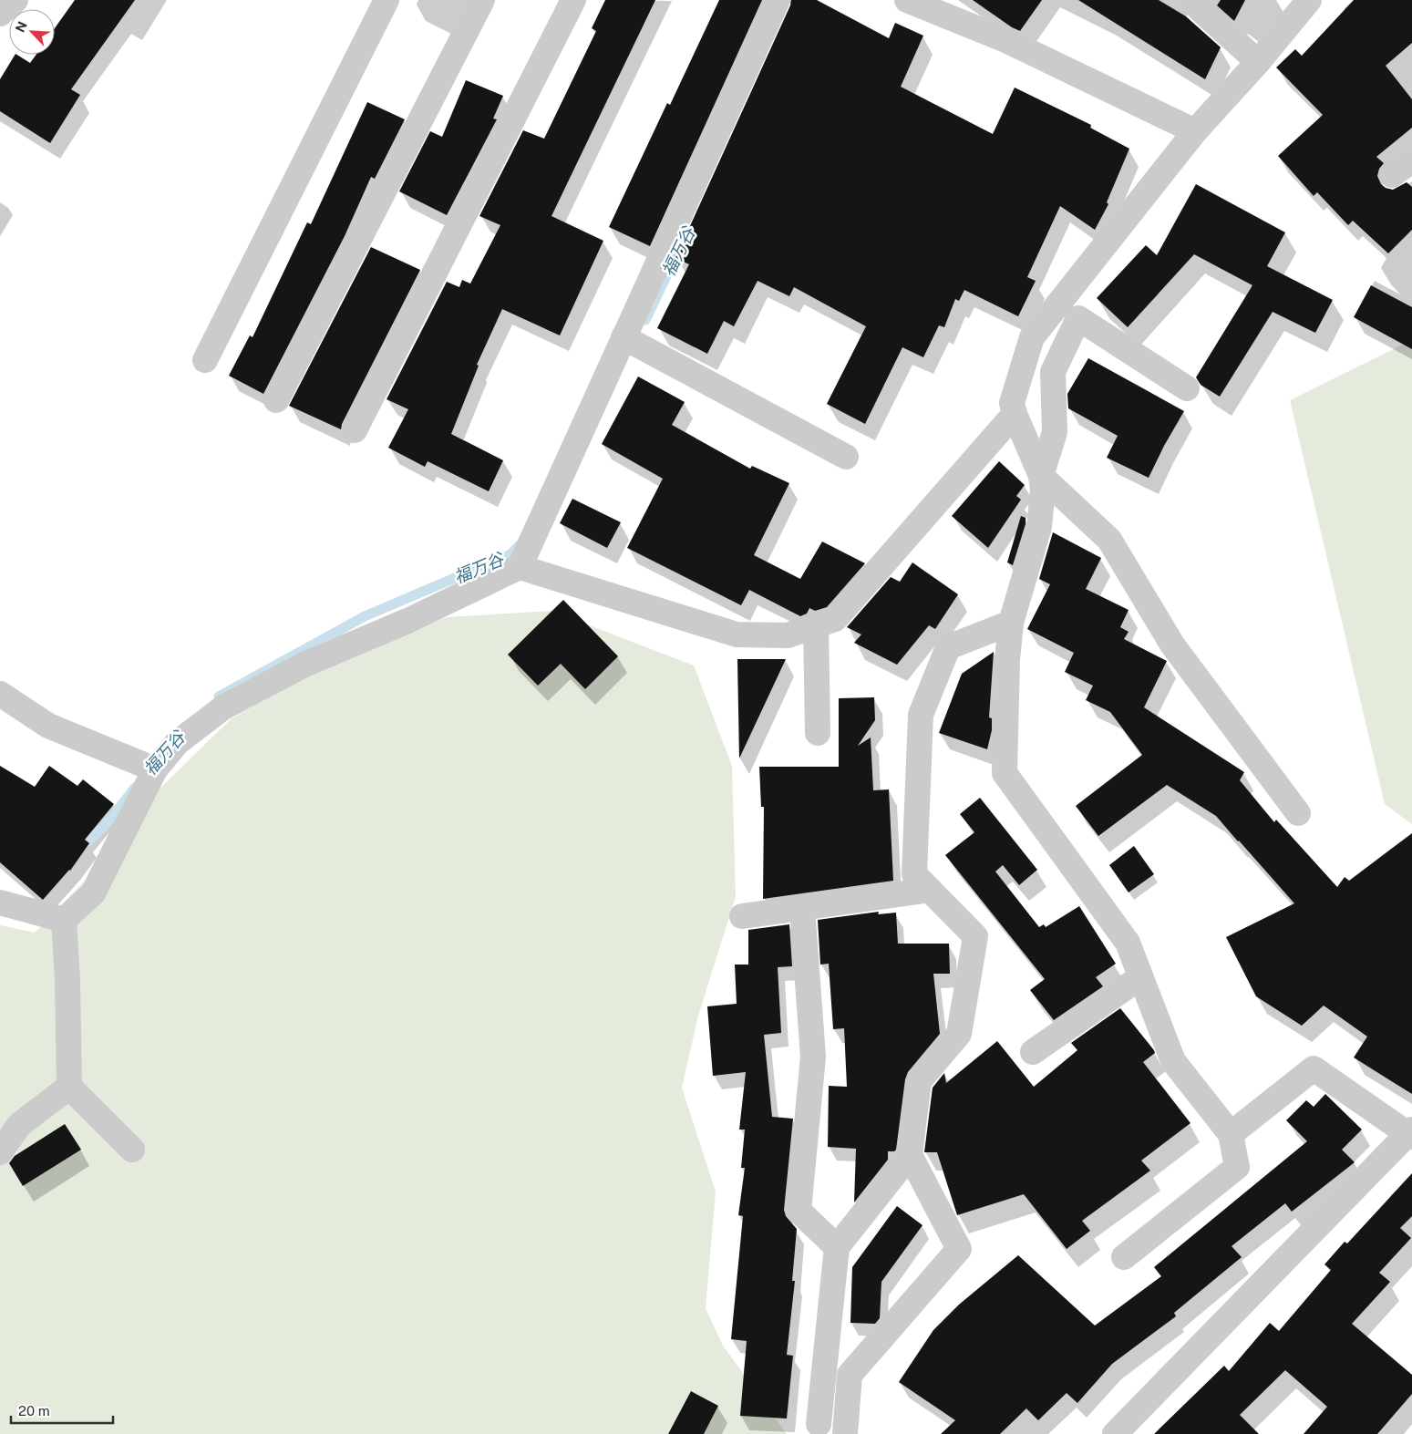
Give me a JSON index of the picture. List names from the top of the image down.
{
  "water": ["福万谷"],
  "scale_bar": "20 m",
  "north": "top left"
}
